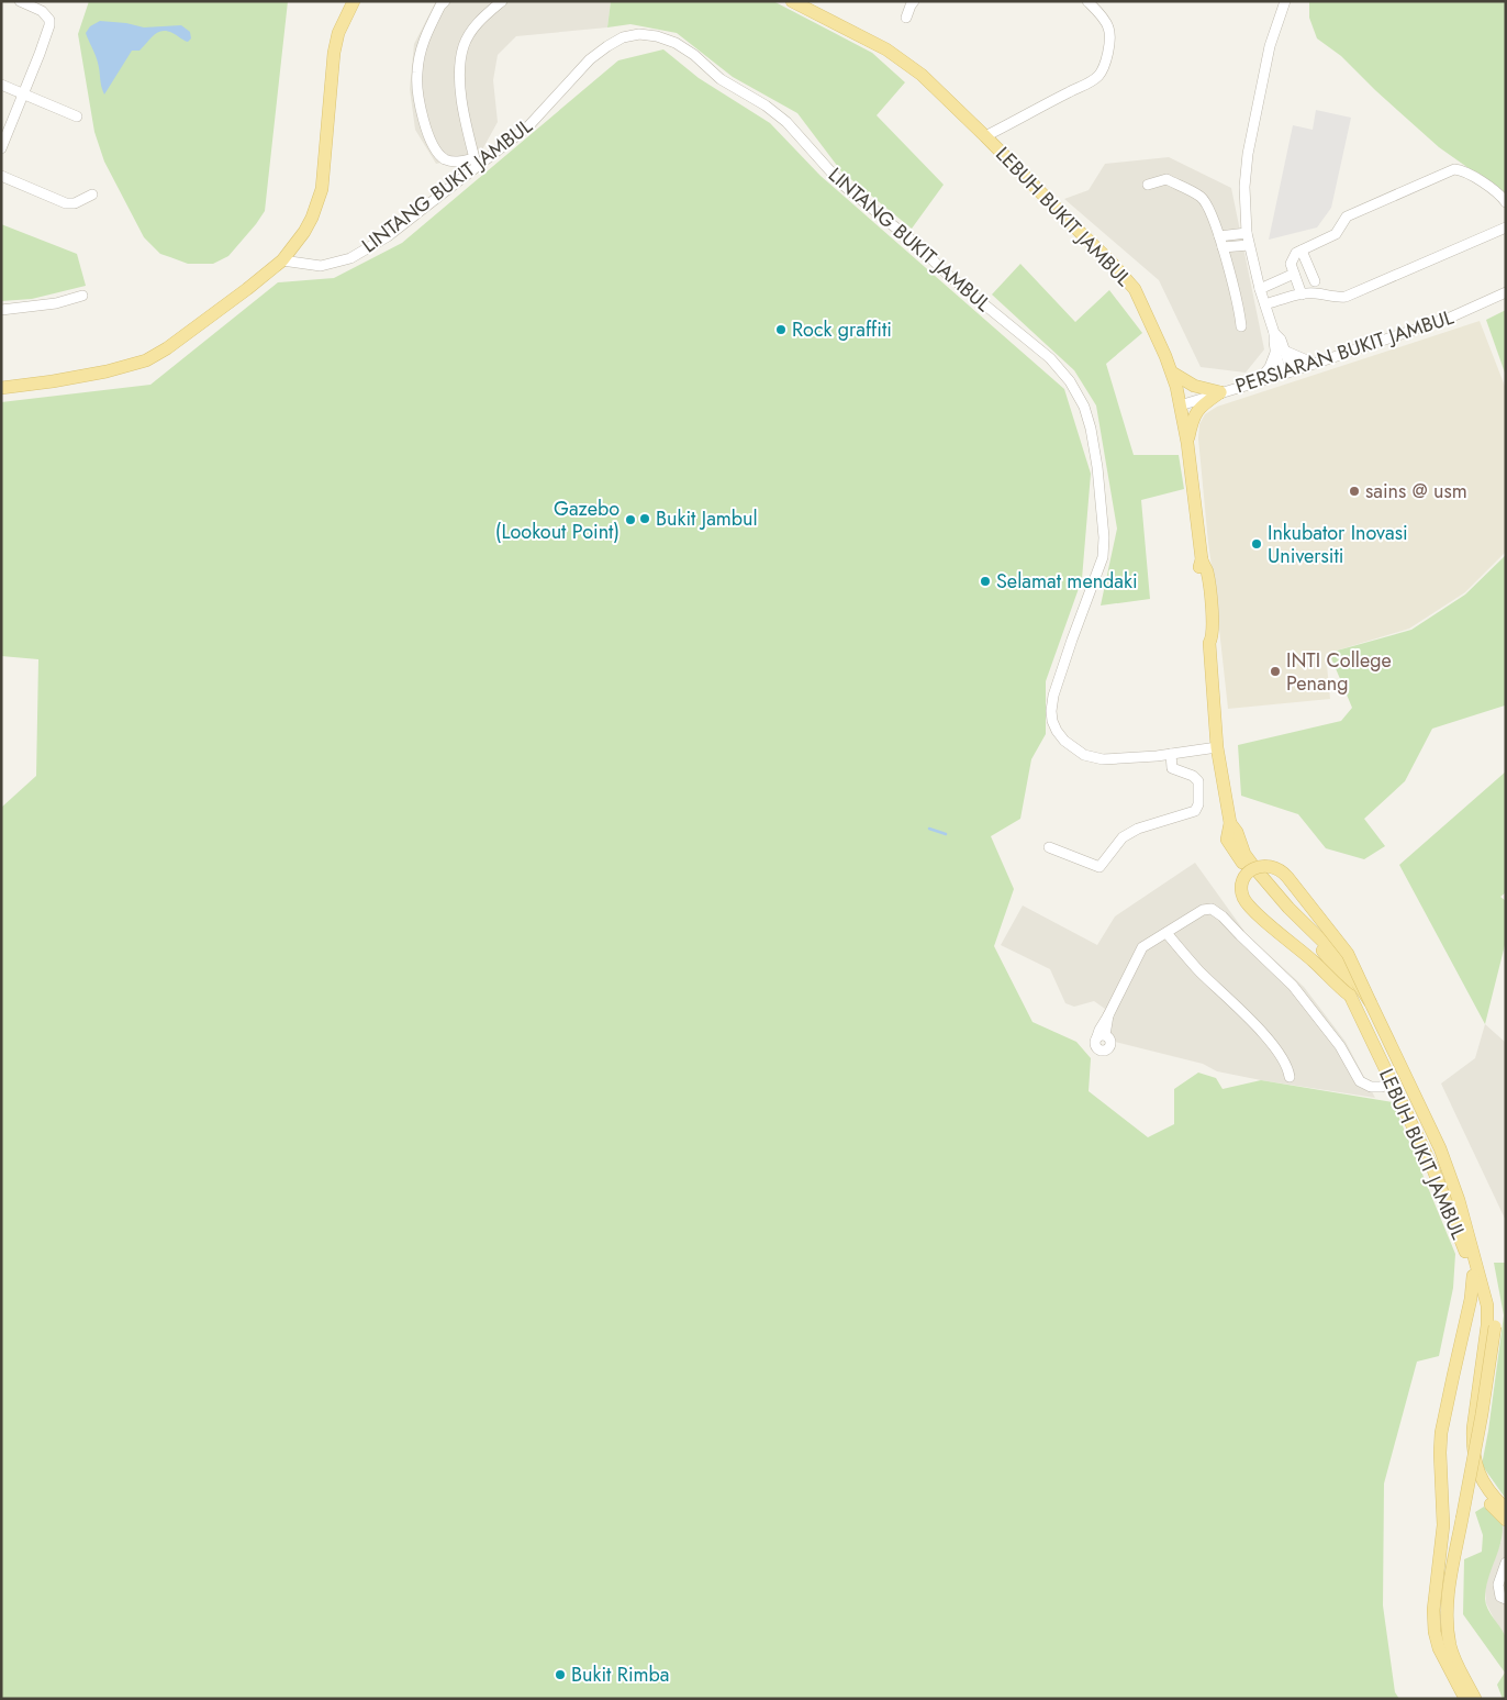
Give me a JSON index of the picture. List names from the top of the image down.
{
  "streets": {
    "main road": ["LEBUH BUKIT JAMBUL"],
    "street": ["LINTANG BUKIT JAMBUL", "PERSIARAN BUKIT JAMBUL"]
  },
  "crossings": [
    ["LINTANG BUKIT JAMBUL", "LEBUH BUKIT JAMBUL"],
    ["LEBUH BUKIT JAMBUL", "PERSIARAN BUKIT JAMBUL"]
  ],
  "places": [
    "Rock graffiti",
    "sains @ usm",
    "Bukit Jambul",
    "Gazebo (Lookout Point)",
    "Inkubator Inovasi Universiti",
    "Selamat mendaki",
    "INTI College Penang",
    "Bukit Rimba"
  ]
}
